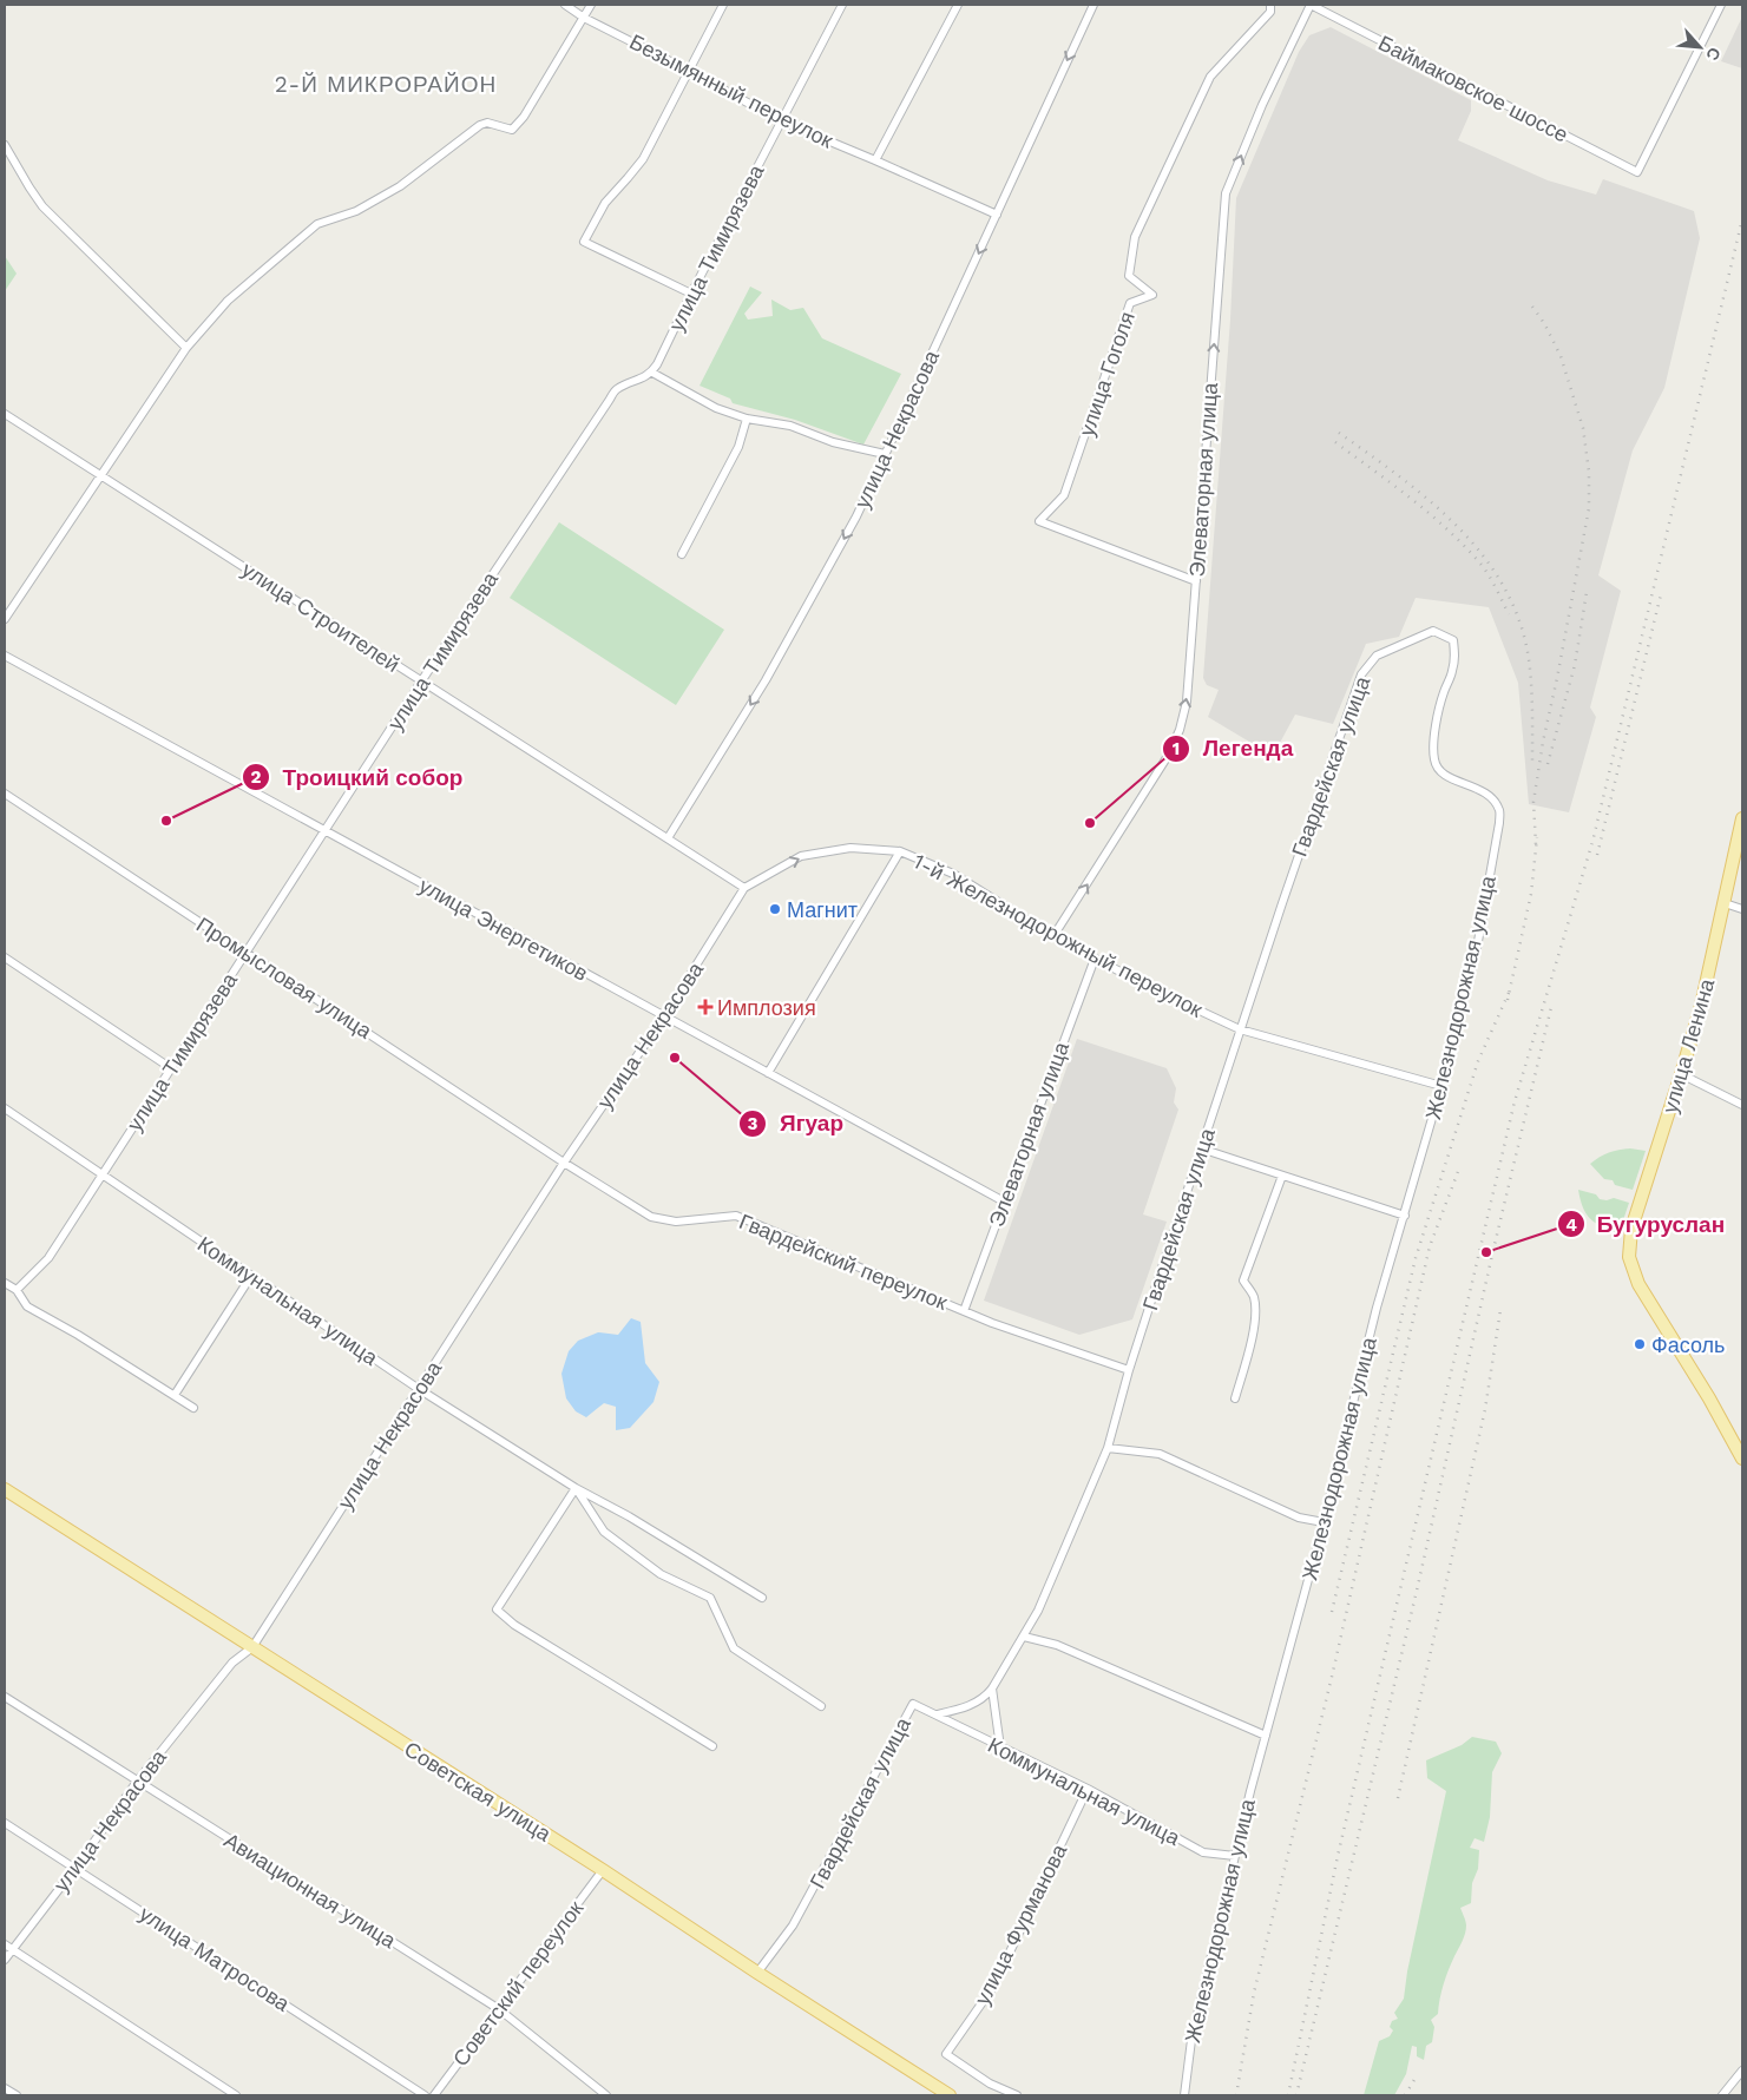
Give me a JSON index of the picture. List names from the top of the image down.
{
  "streets": {
    "main road": ["улица Ленина", "Советская улица"],
    "street": [
      "Баймаковское шоссе",
      "Безымянный переулок",
      "улица Тимирязева",
      "улица Гоголя",
      "улица Некрасова",
      "Элеваторная улица",
      "улица Строителей",
      "Гвардейская улица",
      "улица Энергетиков",
      "1-й Железнодорожный переулок",
      "Промысловая улица",
      "Железнодорожная улица",
      "Гвардейский переулок",
      "Коммунальная улица",
      "Авиационная улица",
      "улица Фурманова",
      "улица Матросова",
      "Советский переулок"
    ]
  },
  "crossings": [
    ["Баймаковское шоссе", "Элеваторная улица"],
    ["Безымянный переулок", "улица Тимирязева"],
    ["Безымянный переулок", "улица Некрасова"],
    ["улица Тимирязева", "улица Строителей"],
    ["улица Тимирязева", "улица Энергетиков"],
    ["улица Тимирязева", "Промысловая улица"],
    ["улица Тимирязева", "Коммунальная улица"],
    ["улица Гоголя", "Элеваторная улица"],
    ["улица Некрасова", "улица Строителей"],
    ["улица Некрасова", "улица Энергетиков"],
    ["улица Некрасова", "1-й Железнодорожный переулок"],
    ["улица Некрасова", "Промысловая улица"],
    ["улица Некрасова", "Гвардейский переулок"],
    ["улица Некрасова", "Коммунальная улица"],
    ["улица Некрасова", "Советская улица"],
    ["улица Некрасова", "Авиационная улица"],
    ["улица Некрасова", "улица Матросова"],
    ["Элеваторная улица", "улица Энергетиков"],
    ["Элеваторная улица", "1-й Железнодорожный переулок"],
    ["Элеваторная улица", "Гвардейский переулок"],
    ["улица Строителей", "1-й Железнодорожный переулок"],
    ["Гвардейская улица", "1-й Железнодорожный переулок"],
    ["Гвардейская улица", "Железнодорожная улица"],
    ["Гвардейская улица", "Гвардейский переулок"],
    ["Гвардейская улица", "Коммунальная улица"],
    ["Гвардейская улица", "Советская улица"],
    ["1-й Железнодорожный переулок", "Железнодорожная улица"],
    ["Промысловая улица", "Гвардейский переулок"],
    ["Железнодорожная улица", "Коммунальная улица"],
    ["Коммунальная улица", "улица Фурманова"],
    ["Советская улица", "Советский переулок"],
    ["Авиационная улица", "Советский переулок"]
  ],
  "one_way": ["улица Некрасова", "Элеваторная улица"],
  "districts": ["2-Й МИКРОРАЙОН"],
  "places": {
    "other": [
      "Троицкий собор",
      "Легенда",
      "Магнит",
      "Ягуар",
      "Бугуруслан",
      "Фасоль"
    ],
    "health": ["Имплозия"]
  },
  "north": "bottom right"
}
